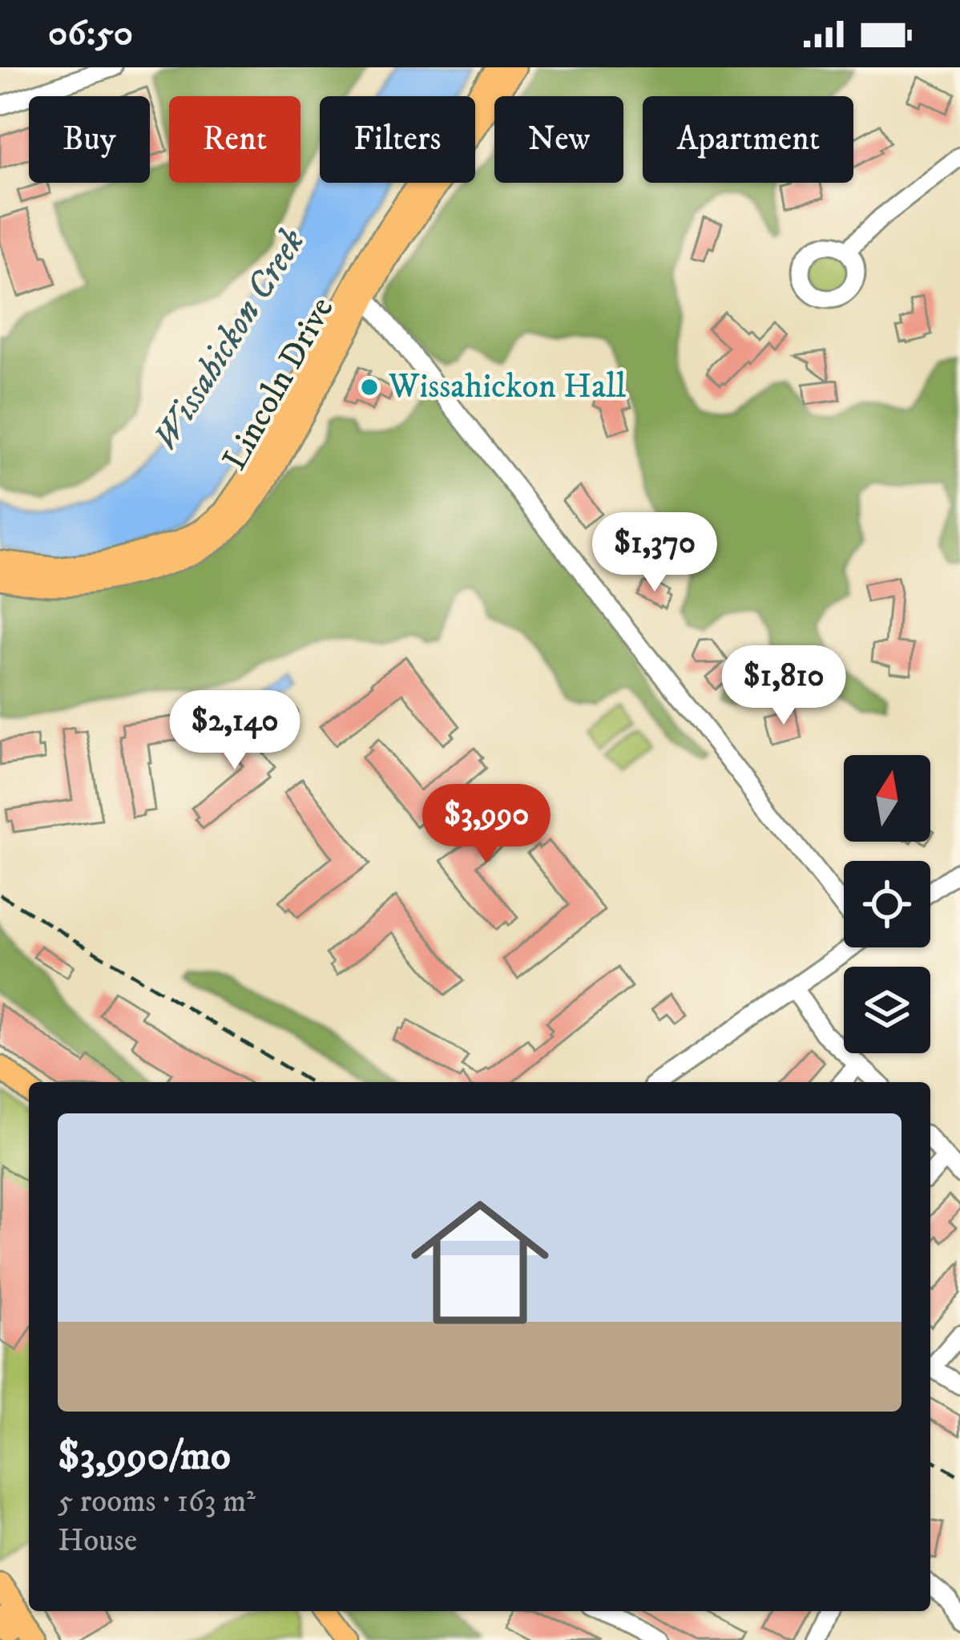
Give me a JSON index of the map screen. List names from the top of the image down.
{
  "streets": {
    "main road": ["Lincoln Drive"]
  },
  "water": ["Wissahickon Creek"],
  "places": ["Wissahickon Hall"],
  "north": "top",
  "page": {
    "status": "06:50",
    "chip": [
      "Buy",
      "Rent",
      "Filters",
      "New",
      "Apartment"
    ],
    "price": [
      "$1,370",
      "$1,810",
      "$2,140",
      "$3,990"
    ],
    "list": [
      {
        "name": "$3,990/mo",
        "note": "5 rooms · 163 m² · House"
      }
    ]
  }
}
